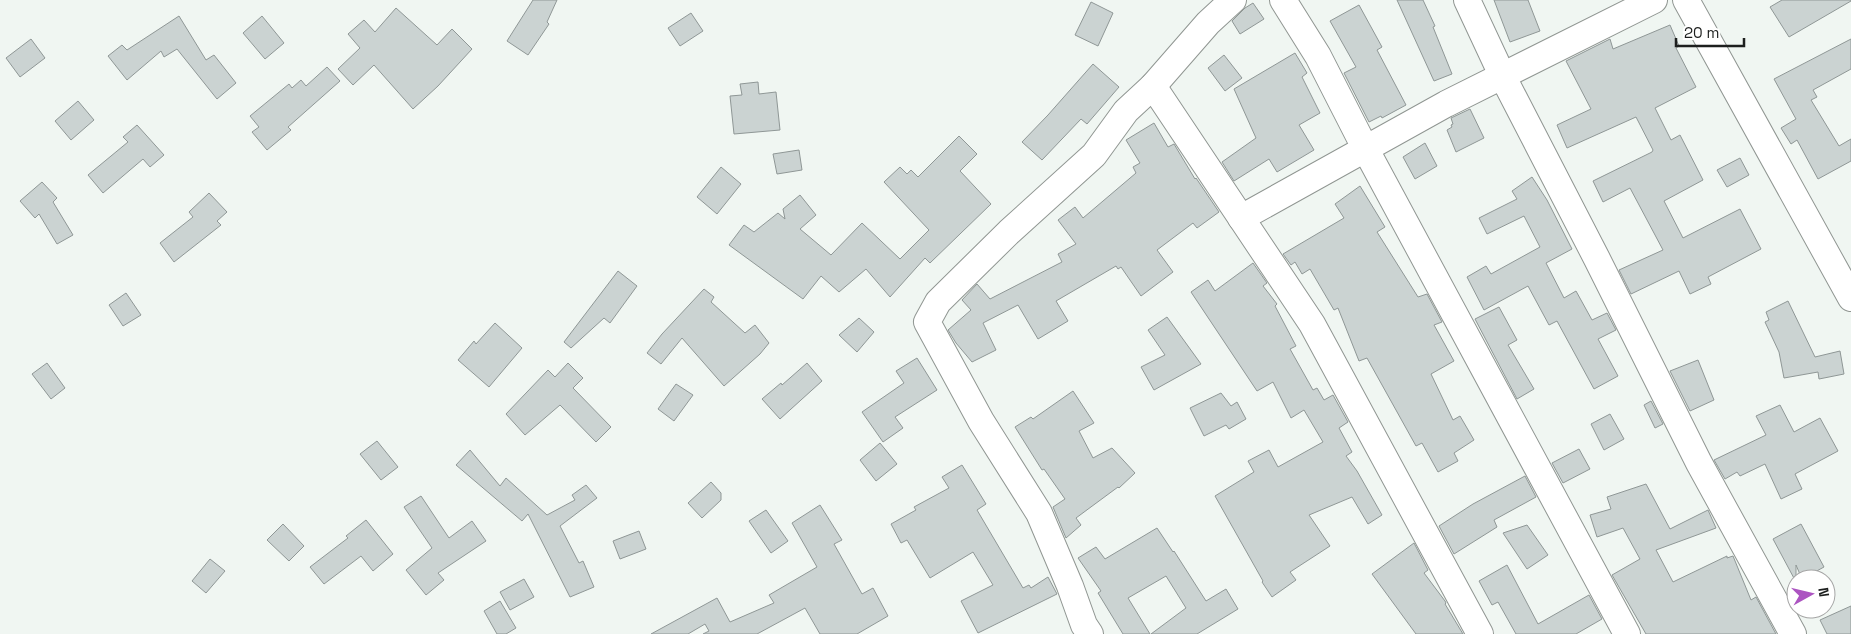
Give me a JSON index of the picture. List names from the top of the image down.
{
  "scale_bar": "20 m",
  "north": "right"
}
